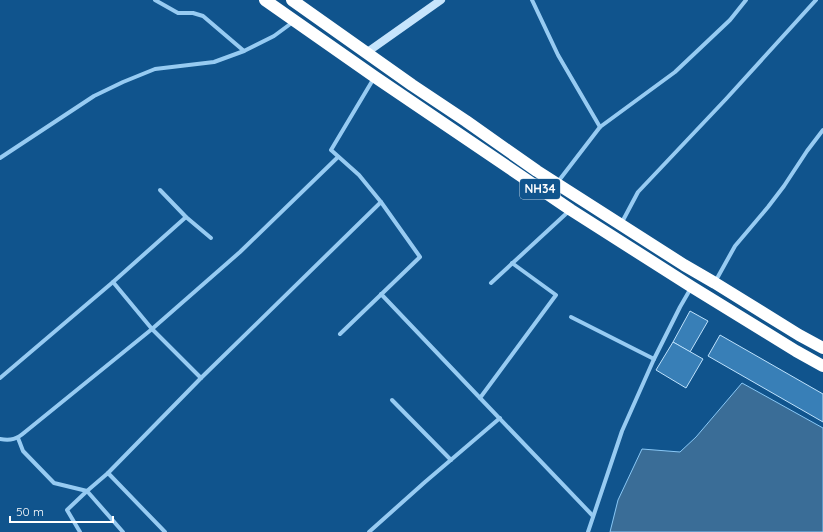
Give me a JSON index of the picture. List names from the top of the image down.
{
  "streets": {
    "highway": ["NH34"]
  },
  "scale_bar": "50 m"
}
